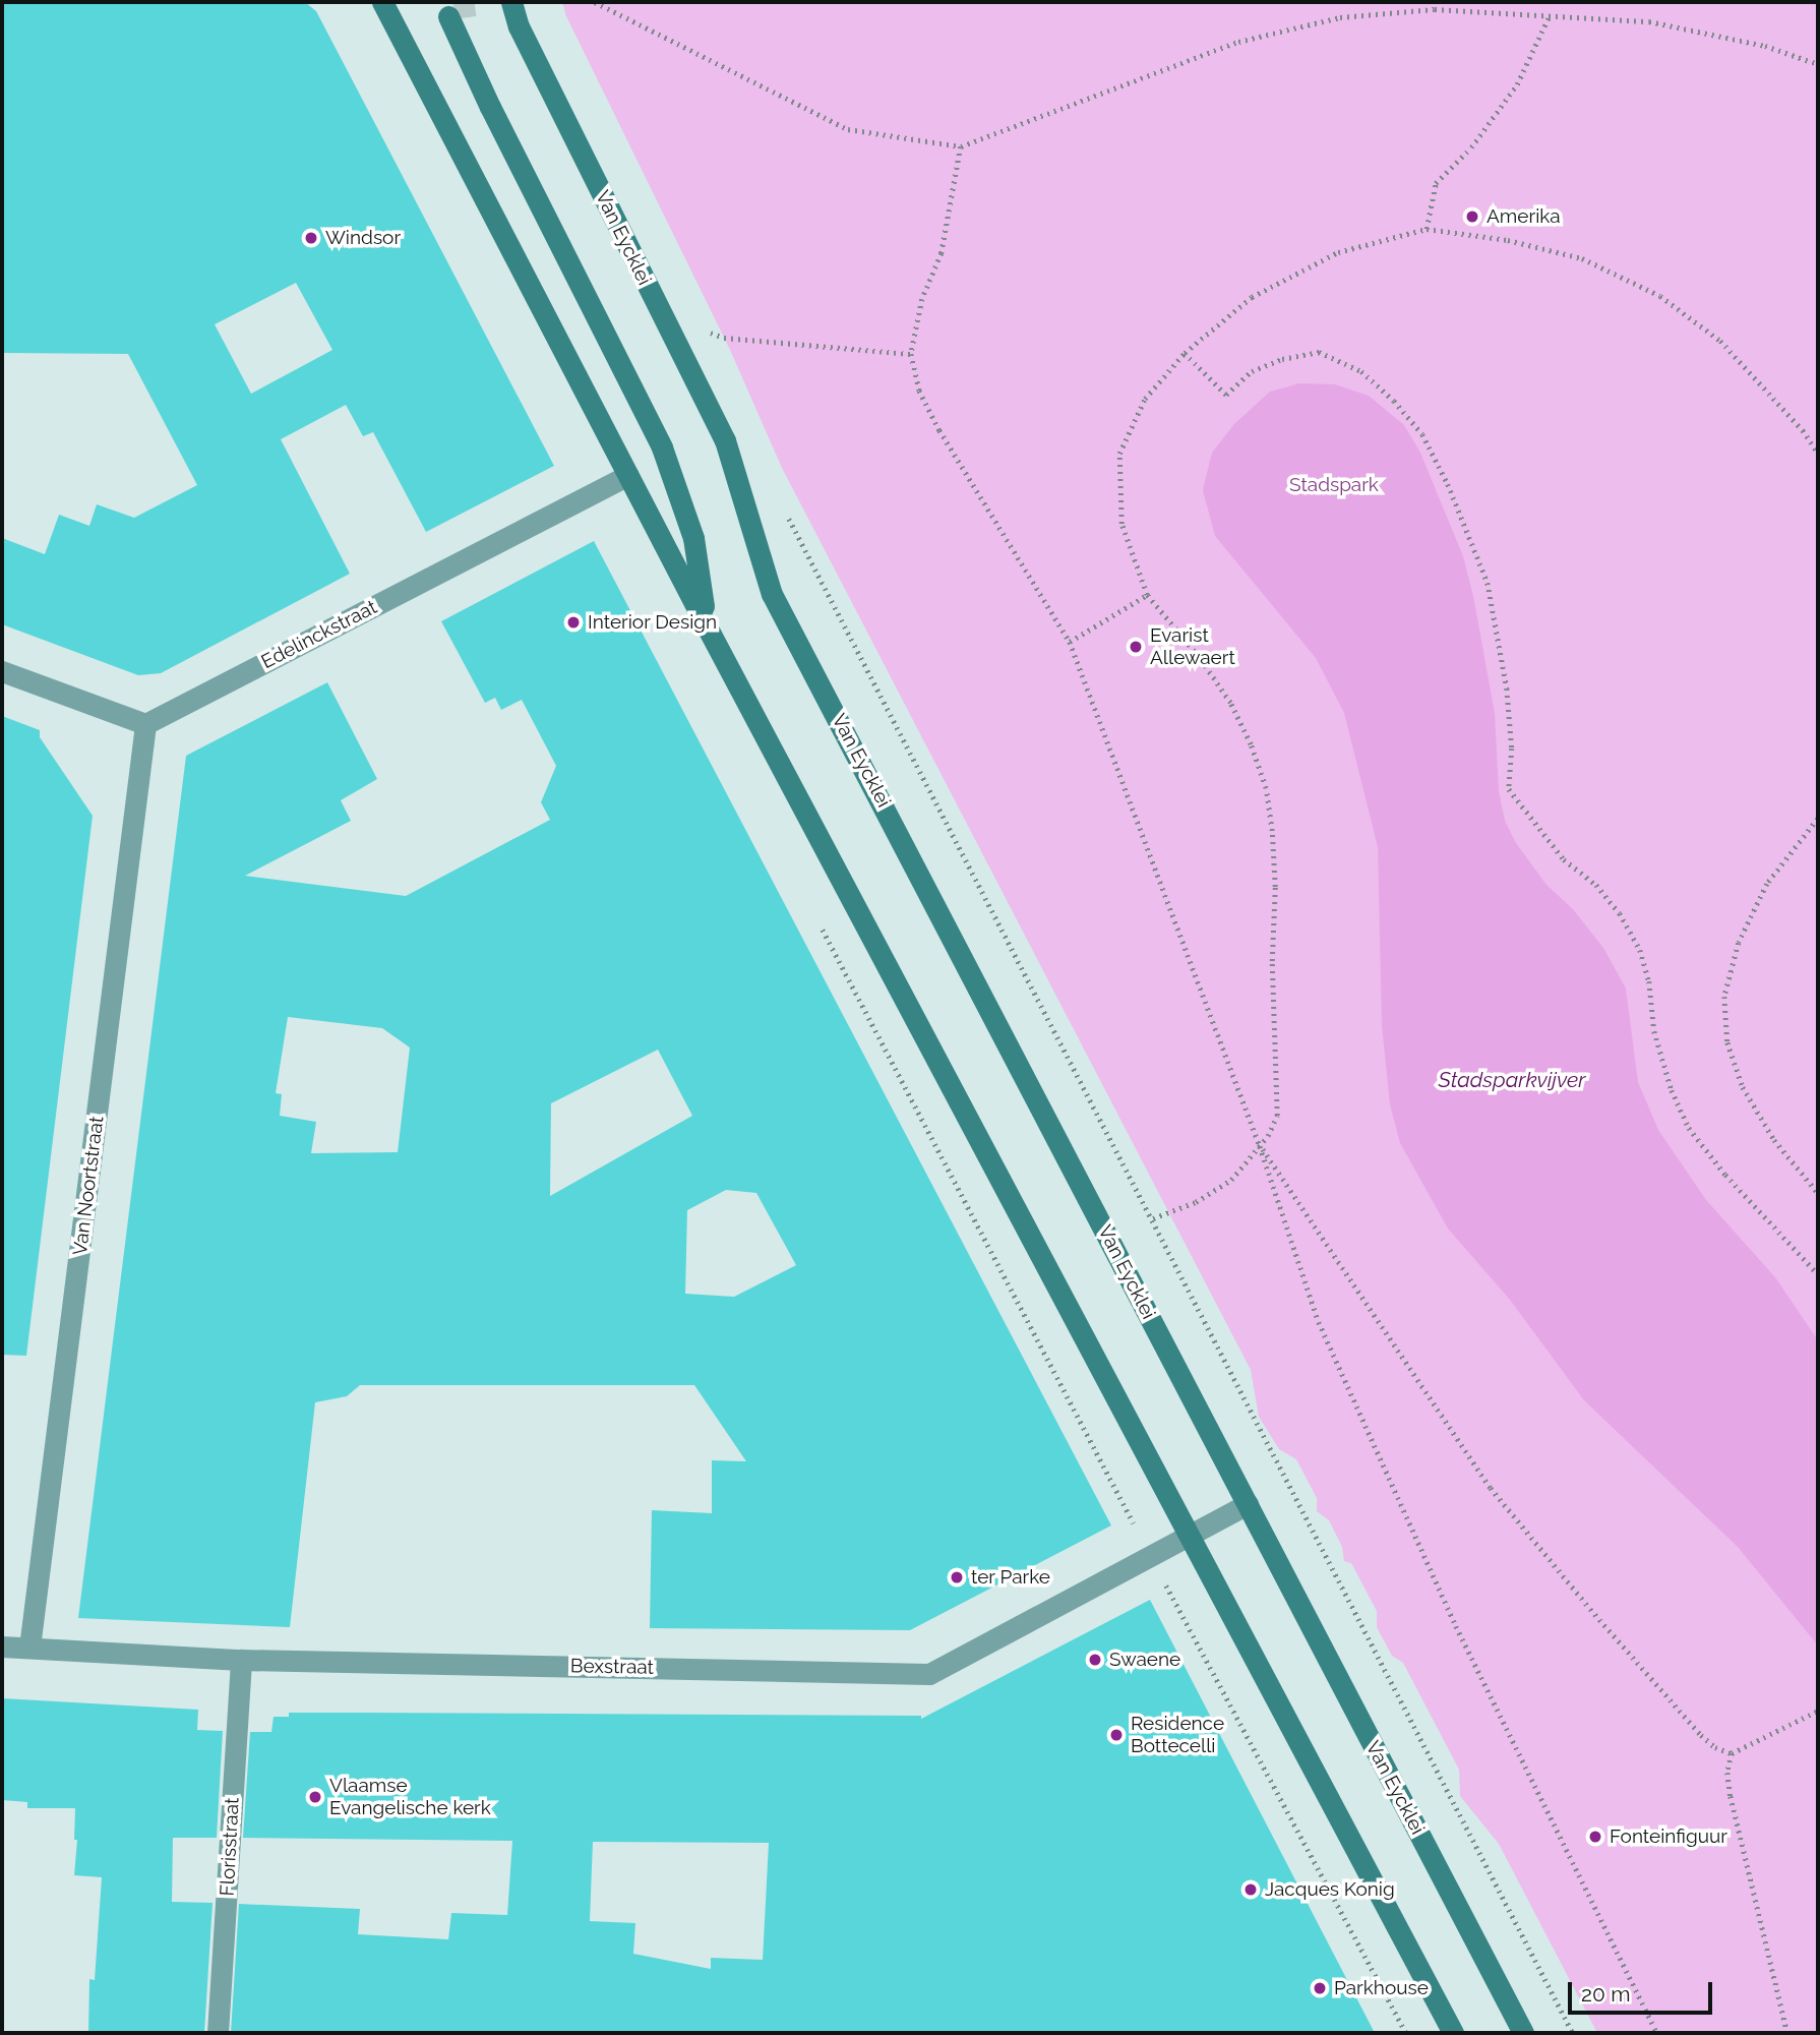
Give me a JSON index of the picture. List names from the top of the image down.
{
  "streets": {
    "main road": ["Van Eycklei"],
    "street": [
      "Edelinckstraat",
      "Van Noortstraat",
      "Bexstraat",
      "Florisstraat"
    ]
  },
  "crossings": [
    ["Edelinckstraat", "Van Noortstraat"],
    ["Van Noortstraat", "Bexstraat"],
    ["Bexstraat", "Florisstraat"]
  ],
  "water": ["Stadsparkvijver"],
  "parks": ["Stadspark"],
  "places": [
    "Amerika",
    "Windsor",
    "Interior Design",
    "Evarist Allewaert",
    "ter Parke",
    "Swaene",
    "Residence Bottecelli",
    "Vlaamse Evangelische kerk",
    "Fonteinfiguur",
    "Jacques Konig",
    "Parkhouse"
  ],
  "scale_bar": "20 m"
}
